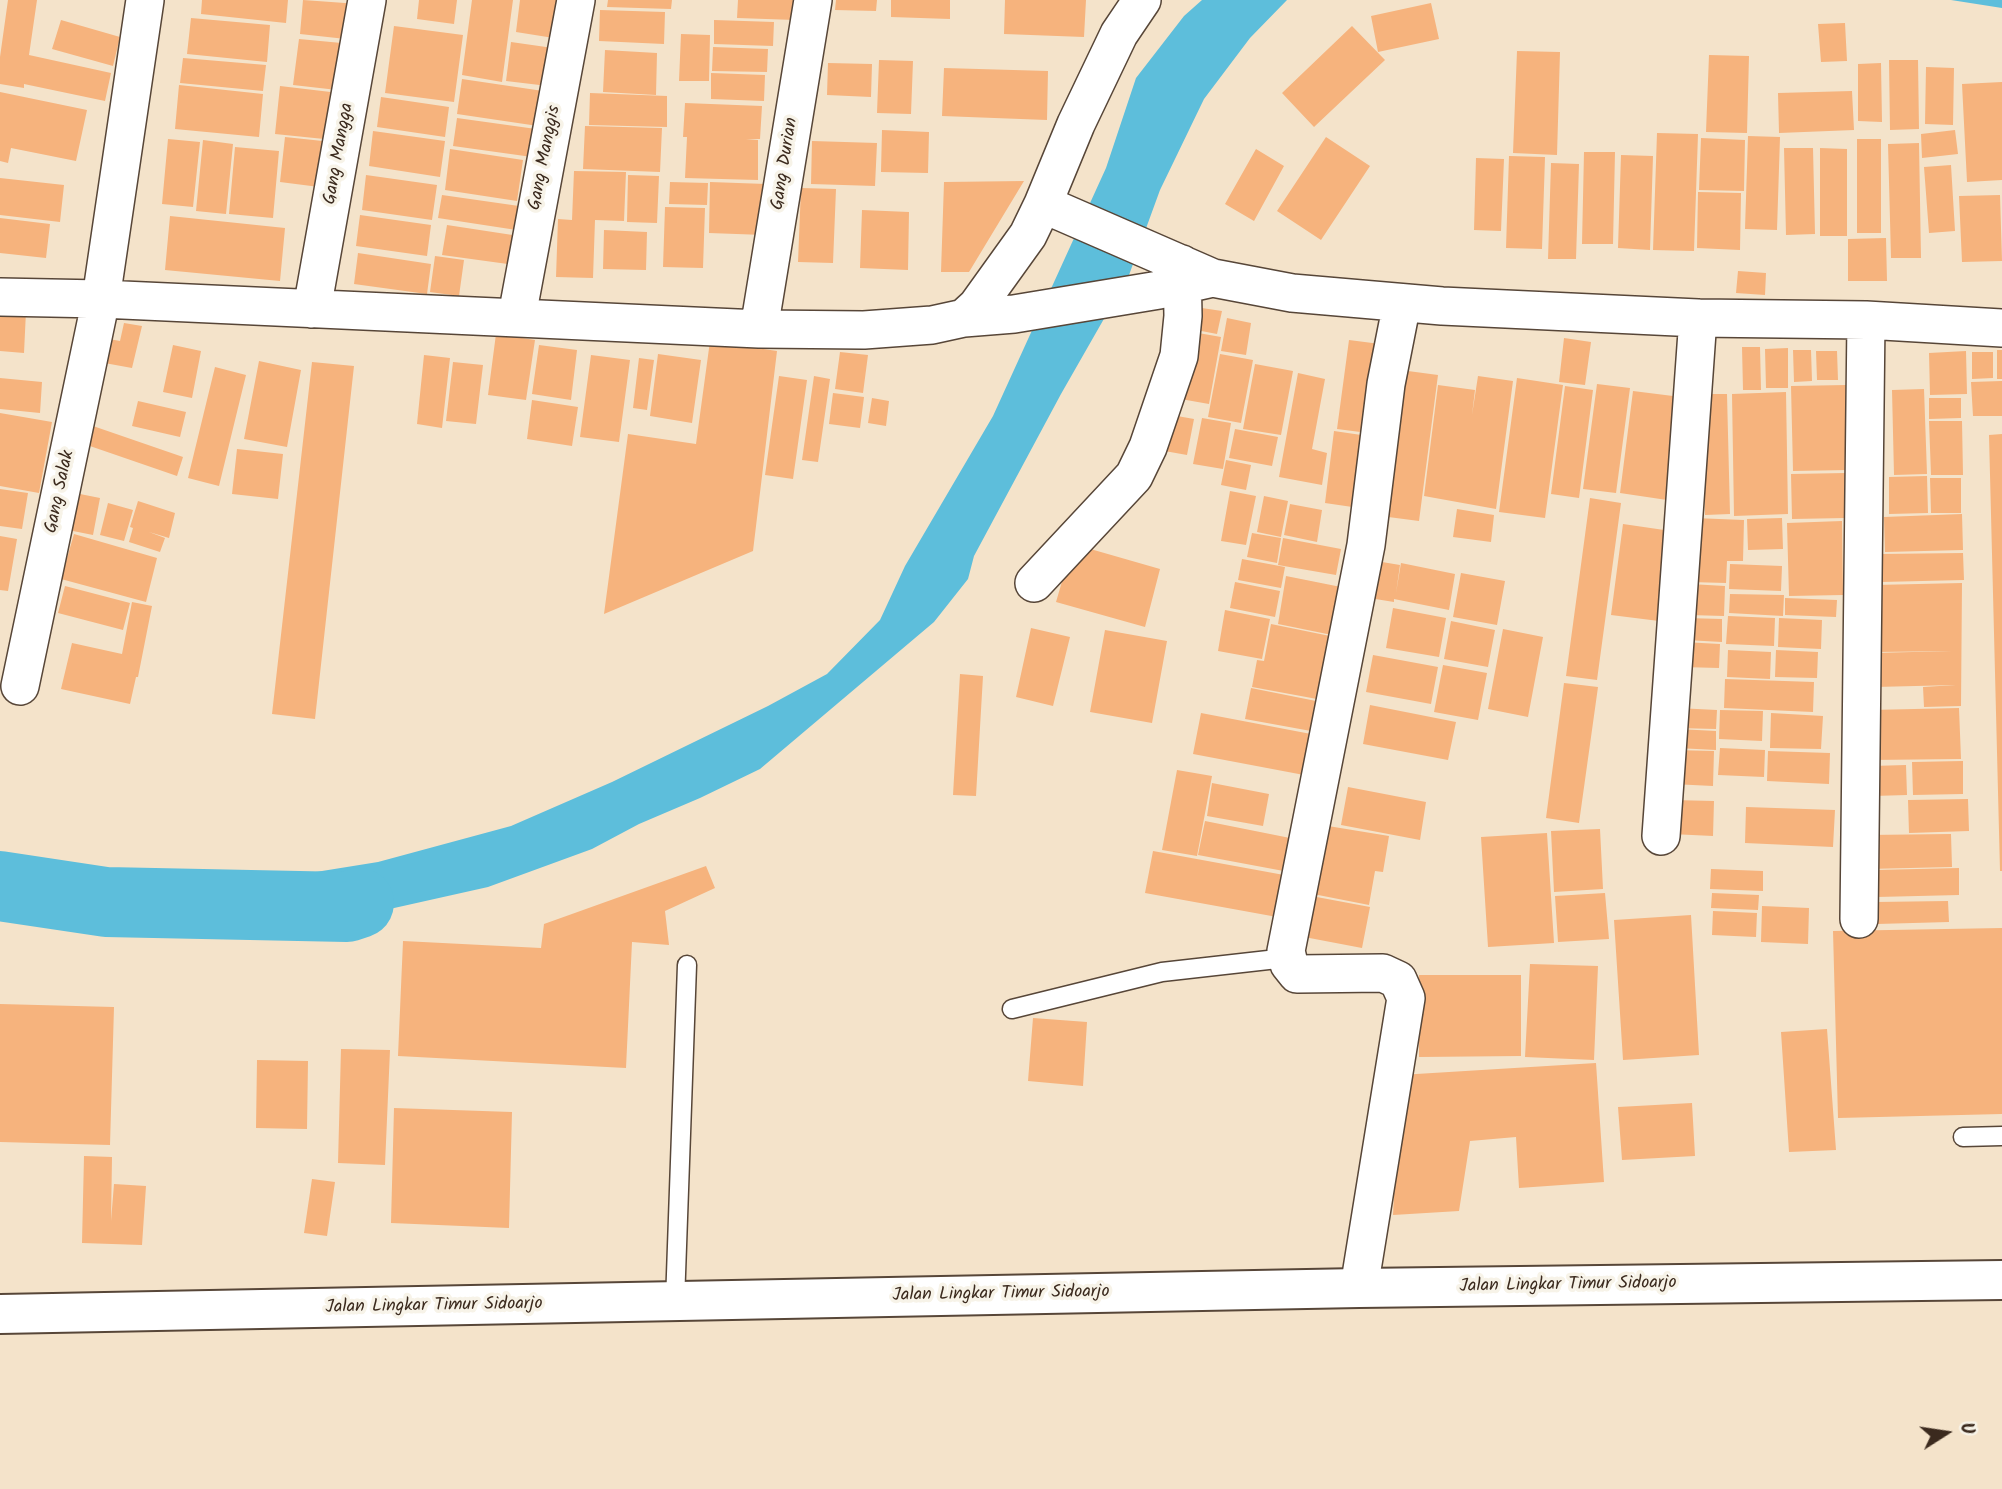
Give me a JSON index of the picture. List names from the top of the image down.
{
  "streets": {
    "main road": ["Jalan Lingkar Timur Sidoarjo"],
    "street": [
      "Gang Mangga",
      "Gang Manggis",
      "Gang Durian",
      "Gang Salak"
    ]
  },
  "north": "right"
}
